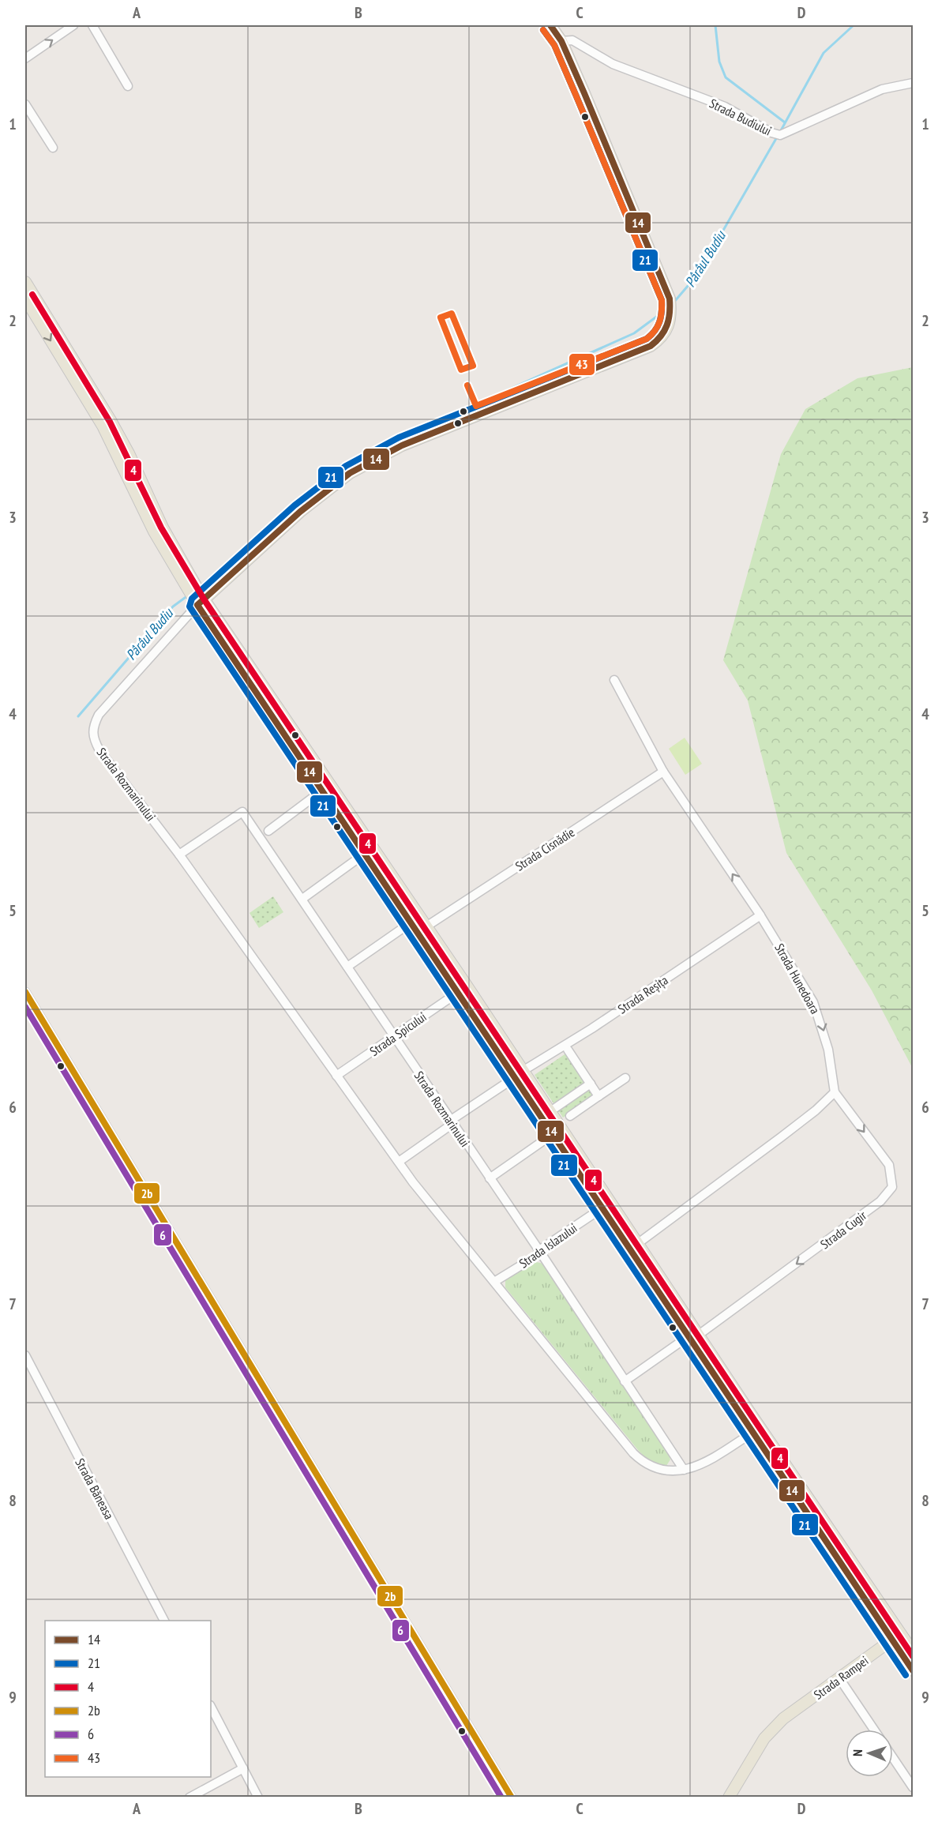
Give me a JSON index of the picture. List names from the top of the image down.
{
  "streets": {
    "main road": ["Strada Rampei"],
    "street": [
      "Strada Budiului",
      "Strada Rozmarinului",
      "Strada Cisnădie",
      "Strada Hunedoara",
      "Strada Reșița",
      "Strada Spicului",
      "Strada Cugir",
      "Strada Islazului",
      "Strada Băneasa"
    ]
  },
  "crossings": [
    ["Strada Rozmarinului", "Strada Reșița"],
    ["Strada Rozmarinului", "Strada Spicului"],
    ["Strada Rozmarinului", "Strada Islazului"],
    ["Strada Cisnădie", "Strada Hunedoara"],
    ["Strada Hunedoara", "Strada Reșița"],
    ["Strada Hunedoara", "Strada Cugir"]
  ],
  "water": ["Pârâul Budiu"],
  "lines": [
    "transit line 14",
    "transit line 21",
    "transit line 43",
    "transit line 4",
    "transit line 2b",
    "transit line 6"
  ],
  "legend": [
    "14",
    "21",
    "4",
    "2b",
    "6",
    "43"
  ],
  "north": "left",
  "grid": {
    "columns": [
      "A",
      "B",
      "C",
      "D"
    ],
    "rows": [
      "1",
      "2",
      "3",
      "4",
      "5",
      "6",
      "7",
      "8",
      "9"
    ]
  }
}
